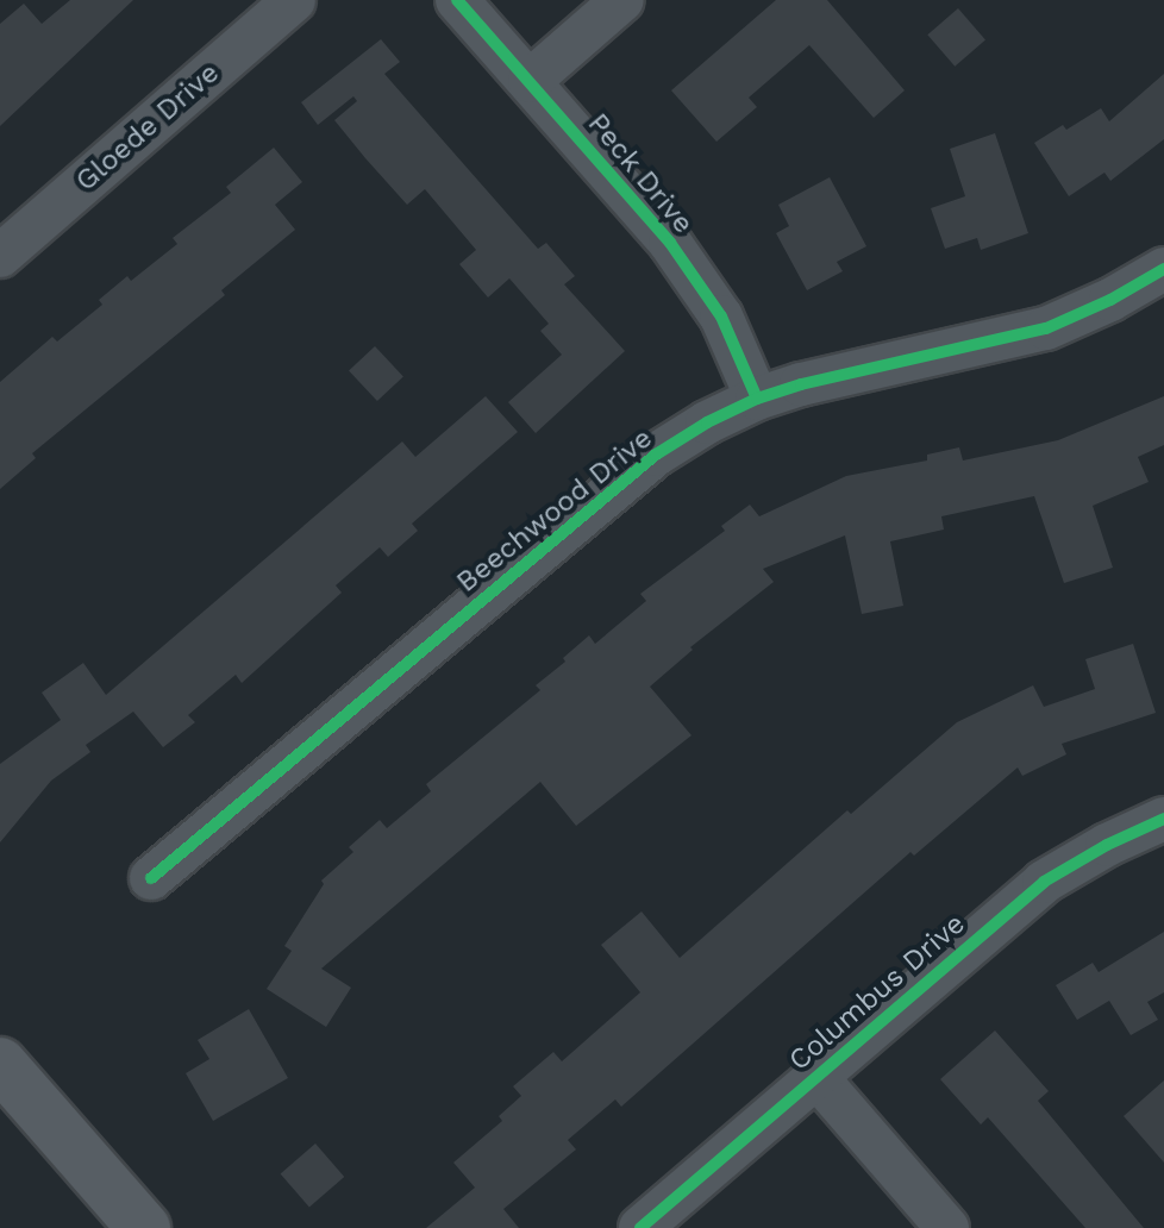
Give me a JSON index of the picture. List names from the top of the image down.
{
  "streets": {
    "street": [
      "Gloede Drive",
      "Peck Drive",
      "Beechwood Drive",
      "Columbus Drive"
    ]
  },
  "crossings": [
    ["Peck Drive", "Beechwood Drive"]
  ]
}
